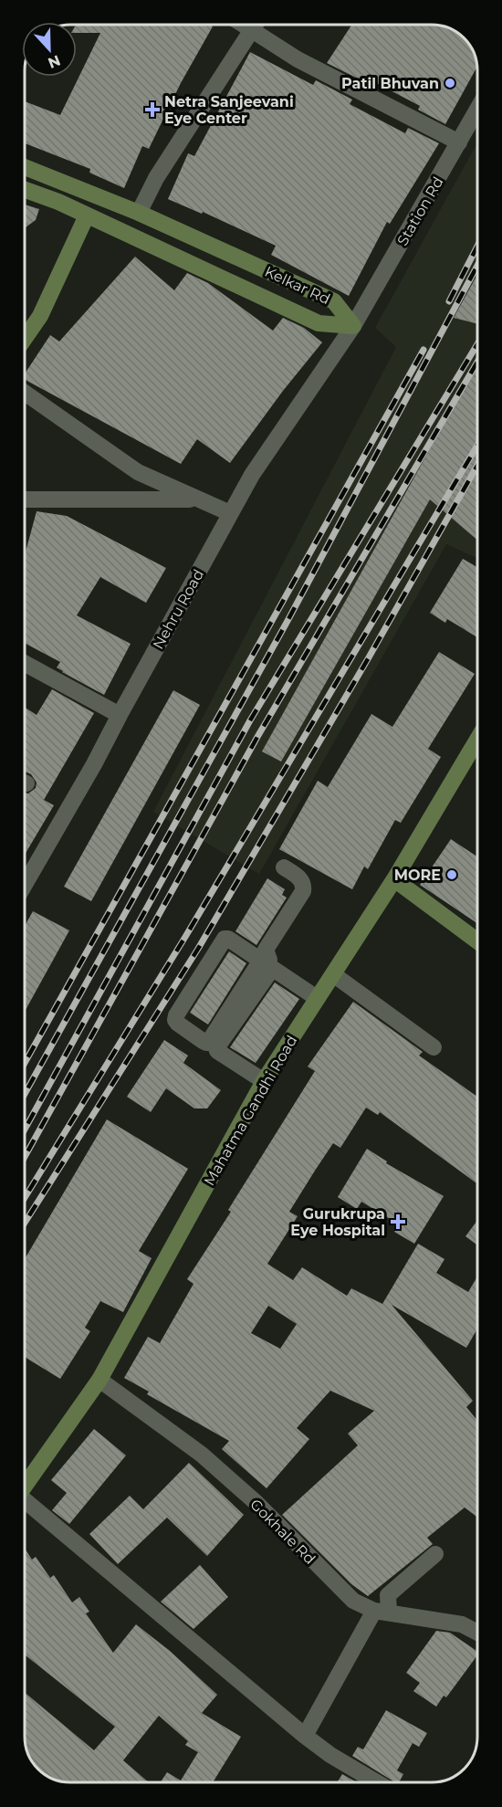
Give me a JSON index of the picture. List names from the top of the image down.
{
  "streets": {
    "street": [
      "Station Rd",
      "Kelkar Rd",
      "Nehru Road",
      "Mahatma Gandhi Road",
      "Gokhale Rd"
    ]
  },
  "crossings": [
    ["Station Rd", "Kelkar Rd"],
    ["Station Rd", "Nehru Road"],
    ["Kelkar Rd", "Nehru Road"],
    ["Mahatma Gandhi Road", "Gokhale Rd"]
  ],
  "places": {
    "other": ["Patil Bhuvan", "MORE"],
    "health": ["Netra Sanjeevani Eye Center", "Gurukrupa Eye Hospital"]
  },
  "north": "bottom"
}
